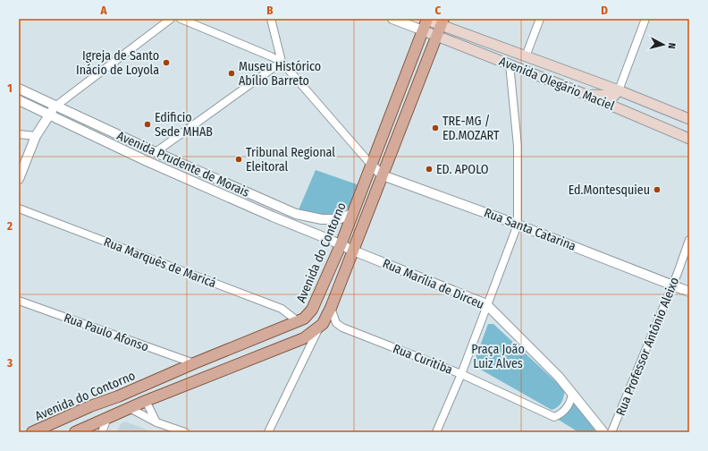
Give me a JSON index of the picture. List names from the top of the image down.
{
  "streets": {
    "main road": ["Avenida Olegário Maciel", "Avenida do Contorno"],
    "street": [
      "Avenida Prudente de Morais",
      "Rua Santa Catarina",
      "Rua Marquês de Maricá",
      "Rua Marília de Dirceu",
      "Rua Paulo Afonso",
      "Rua Professor Antônio Aleixo",
      "Rua Curitiba"
    ]
  },
  "crossings": [
    ["Avenida Olegário Maciel", "Avenida do Contorno"],
    ["Avenida Prudente de Morais", "Avenida do Contorno"],
    ["Avenida Prudente de Morais", "Rua Marília de Dirceu"],
    ["Rua Santa Catarina", "Avenida do Contorno"],
    ["Rua Santa Catarina", "Rua Professor Antônio Aleixo"],
    ["Avenida do Contorno", "Rua Marquês de Maricá"],
    ["Avenida do Contorno", "Rua Marília de Dirceu"],
    ["Avenida do Contorno", "Rua Paulo Afonso"],
    ["Rua Marília de Dirceu", "Rua Curitiba"]
  ],
  "parks": ["Praça João Luiz Alves"],
  "places": [
    "Igreja de Santo Inácio de Loyola",
    "Museu Histórico Abílio Barreto",
    "Edificio Sede MHAB",
    "TRE-MG / ED.MOZART",
    "Tribunal Regional Eleitoral",
    "ED. APOLO",
    "Ed.Montesquieu"
  ],
  "north": "right",
  "grid": {
    "columns": [
      "A",
      "B",
      "C",
      "D"
    ],
    "rows": ["1", "2", "3"]
  }
}
